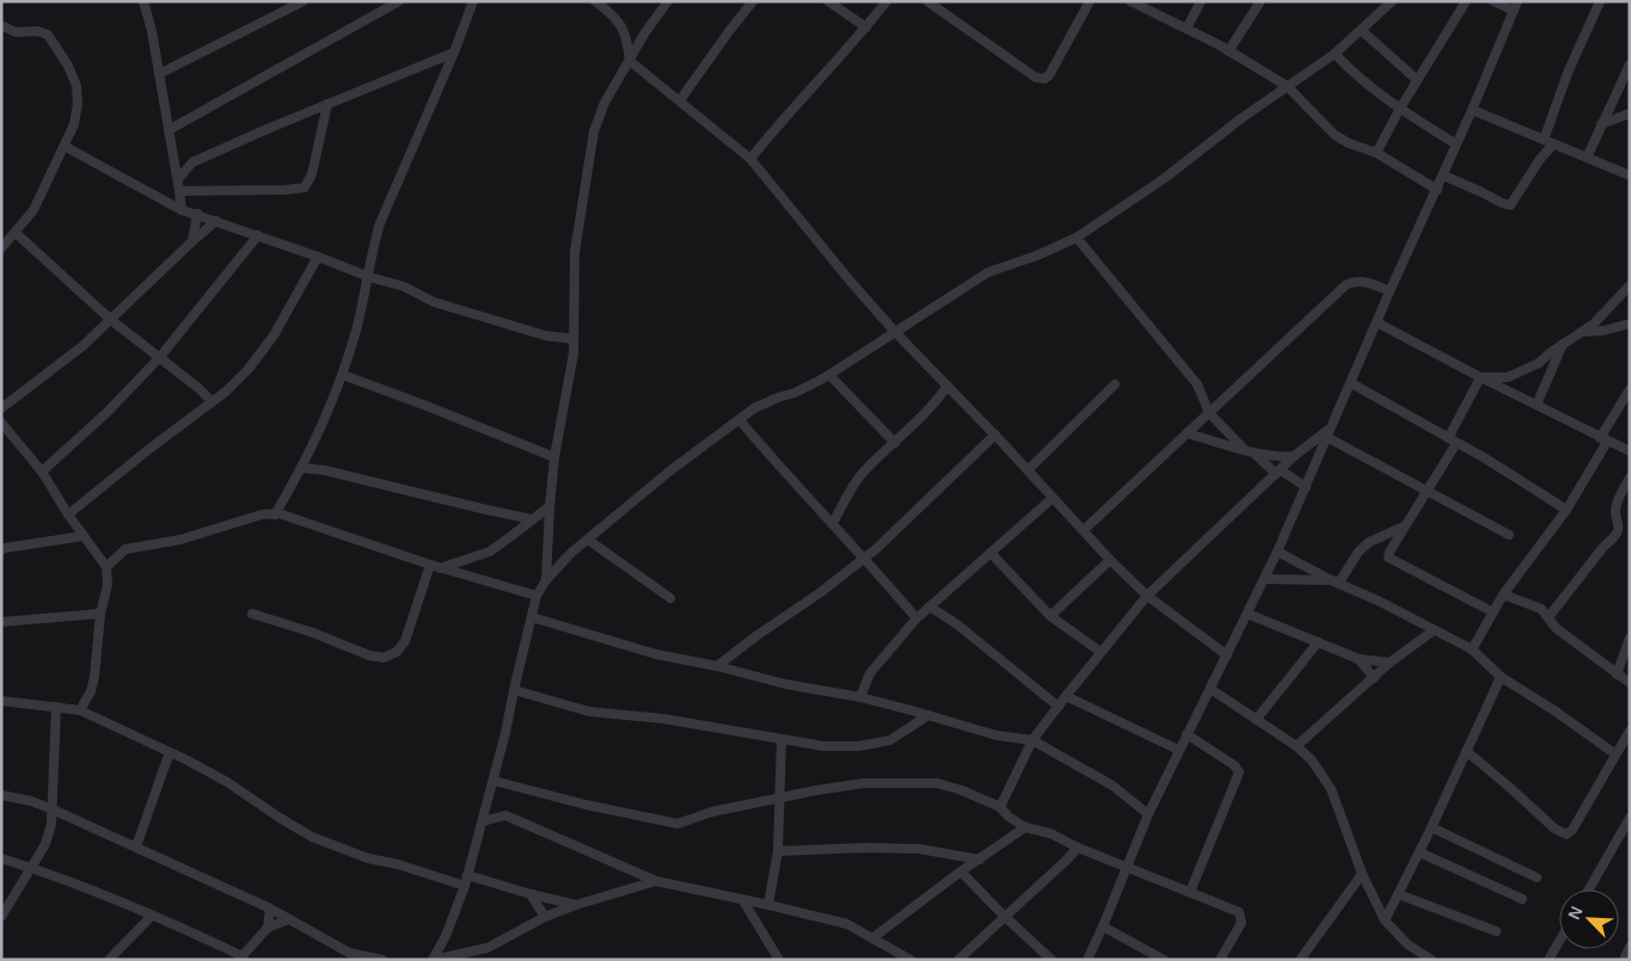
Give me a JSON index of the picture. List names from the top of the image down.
{
  "north": "top left"
}
